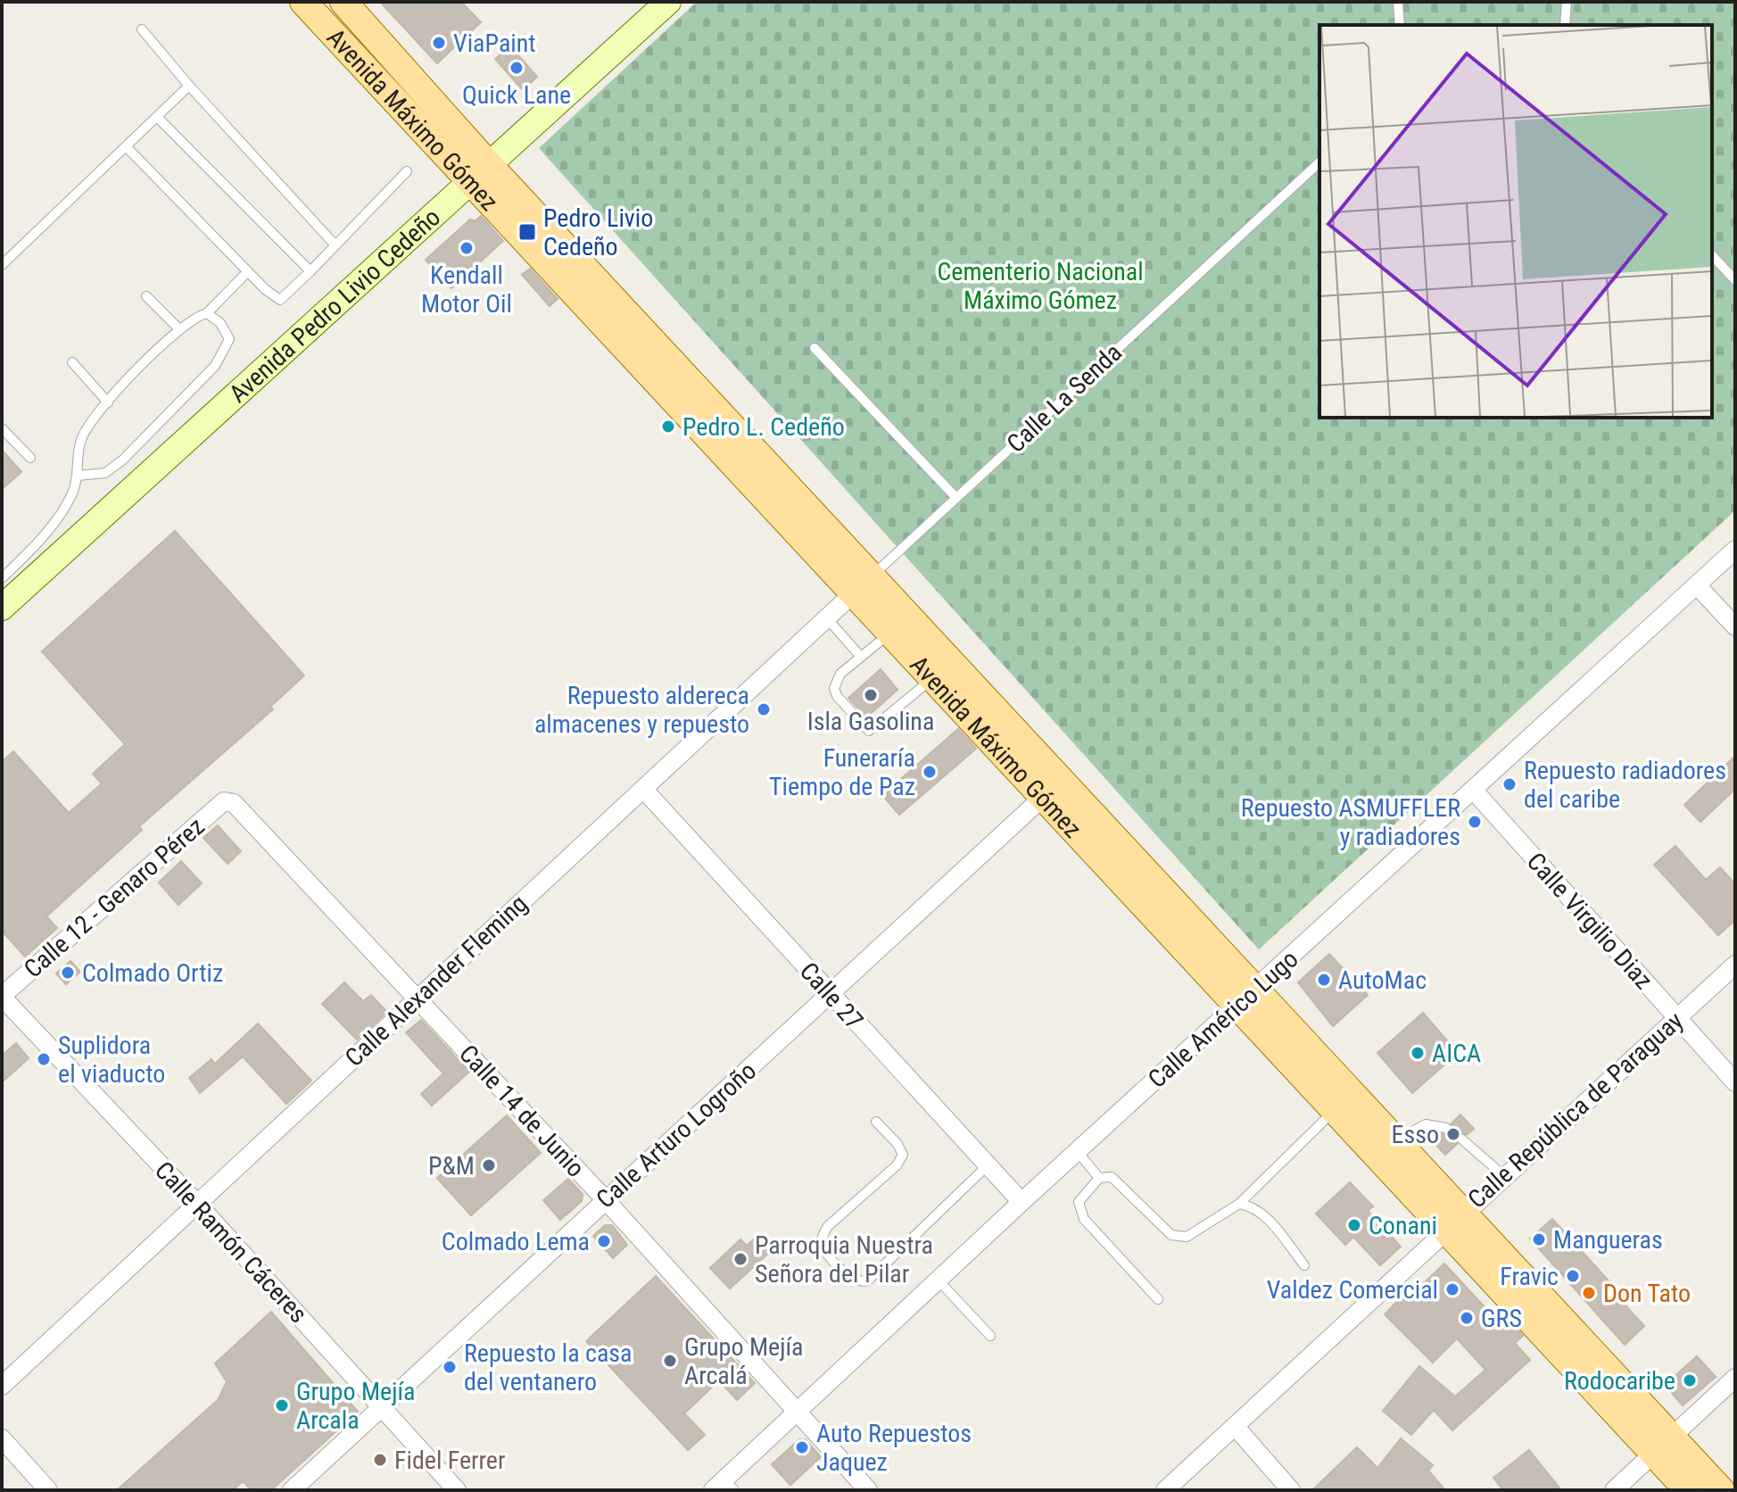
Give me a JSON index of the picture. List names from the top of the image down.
{
  "streets": {
    "main road": ["Avenida Máximo Gómez", "Avenida Pedro Livio Cedeño"],
    "street": [
      "Calle 12 - Genaro Pérez",
      "Calle Virgilio Diaz",
      "Calle Alexander Fleming",
      "Calle 27",
      "Calle Américo Lugo",
      "Calle República de Paraguay",
      "Calle 14 de Junio",
      "Calle Arturo Logroño",
      "Calle Ramón Cáceres"
    ],
    "lane": ["Calle La Senda"]
  },
  "crossings": [
    ["Avenida Máximo Gómez", "Avenida Pedro Livio Cedeño"],
    ["Avenida Máximo Gómez", "Calle La Senda"],
    ["Avenida Máximo Gómez", "Calle Alexander Fleming"],
    ["Avenida Máximo Gómez", "Calle Américo Lugo"],
    ["Avenida Máximo Gómez", "Calle República de Paraguay"],
    ["Avenida Máximo Gómez", "Calle Arturo Logroño"],
    ["Calle La Senda", "Calle Alexander Fleming"],
    ["Calle 12 - Genaro Pérez", "Calle 14 de Junio"],
    ["Calle 12 - Genaro Pérez", "Calle Ramón Cáceres"],
    ["Calle Virgilio Diaz", "Calle Américo Lugo"],
    ["Calle Virgilio Diaz", "Calle República de Paraguay"],
    ["Calle Alexander Fleming", "Calle 27"],
    ["Calle Alexander Fleming", "Calle 14 de Junio"],
    ["Calle Alexander Fleming", "Calle Ramón Cáceres"],
    ["Calle 27", "Calle Américo Lugo"],
    ["Calle 27", "Calle Arturo Logroño"],
    ["Calle Américo Lugo", "Calle 14 de Junio"],
    ["Calle 14 de Junio", "Calle Arturo Logroño"],
    ["Calle Arturo Logroño", "Calle Ramón Cáceres"]
  ],
  "parks": ["Cementerio Nacional Máximo Gómez"],
  "places": {
    "other": [
      "ViaPaint",
      "Quick Lane",
      "Kendall Motor Oil",
      "Pedro L. Cedeño",
      "Isla Gasolina",
      "Repuesto aldereca almacenes y repuesto",
      "Funeraría Tiempo de Paz",
      "Repuesto radiadores del caribe",
      "Repuesto ASMUFFLER y radiadores",
      "Colmado Ortiz",
      "AutoMac",
      "AICA",
      "Suplidora el viaducto",
      "Esso",
      "P&M",
      "Conani",
      "Mangueras",
      "Colmado Lema",
      "Parroquia Nuestra Señora del Pilar",
      "Fravic",
      "Valdez Comercial",
      "Don Tato",
      "GRS",
      "Grupo Mejía Arcalá",
      "Repuesto la casa del ventanero",
      "Rodocaribe",
      "Grupo Mejía Arcala",
      "Auto Repuestos Jaquez",
      "Fidel Ferrer"
    ],
    "transit": ["Pedro Livio Cedeño"]
  }
}
